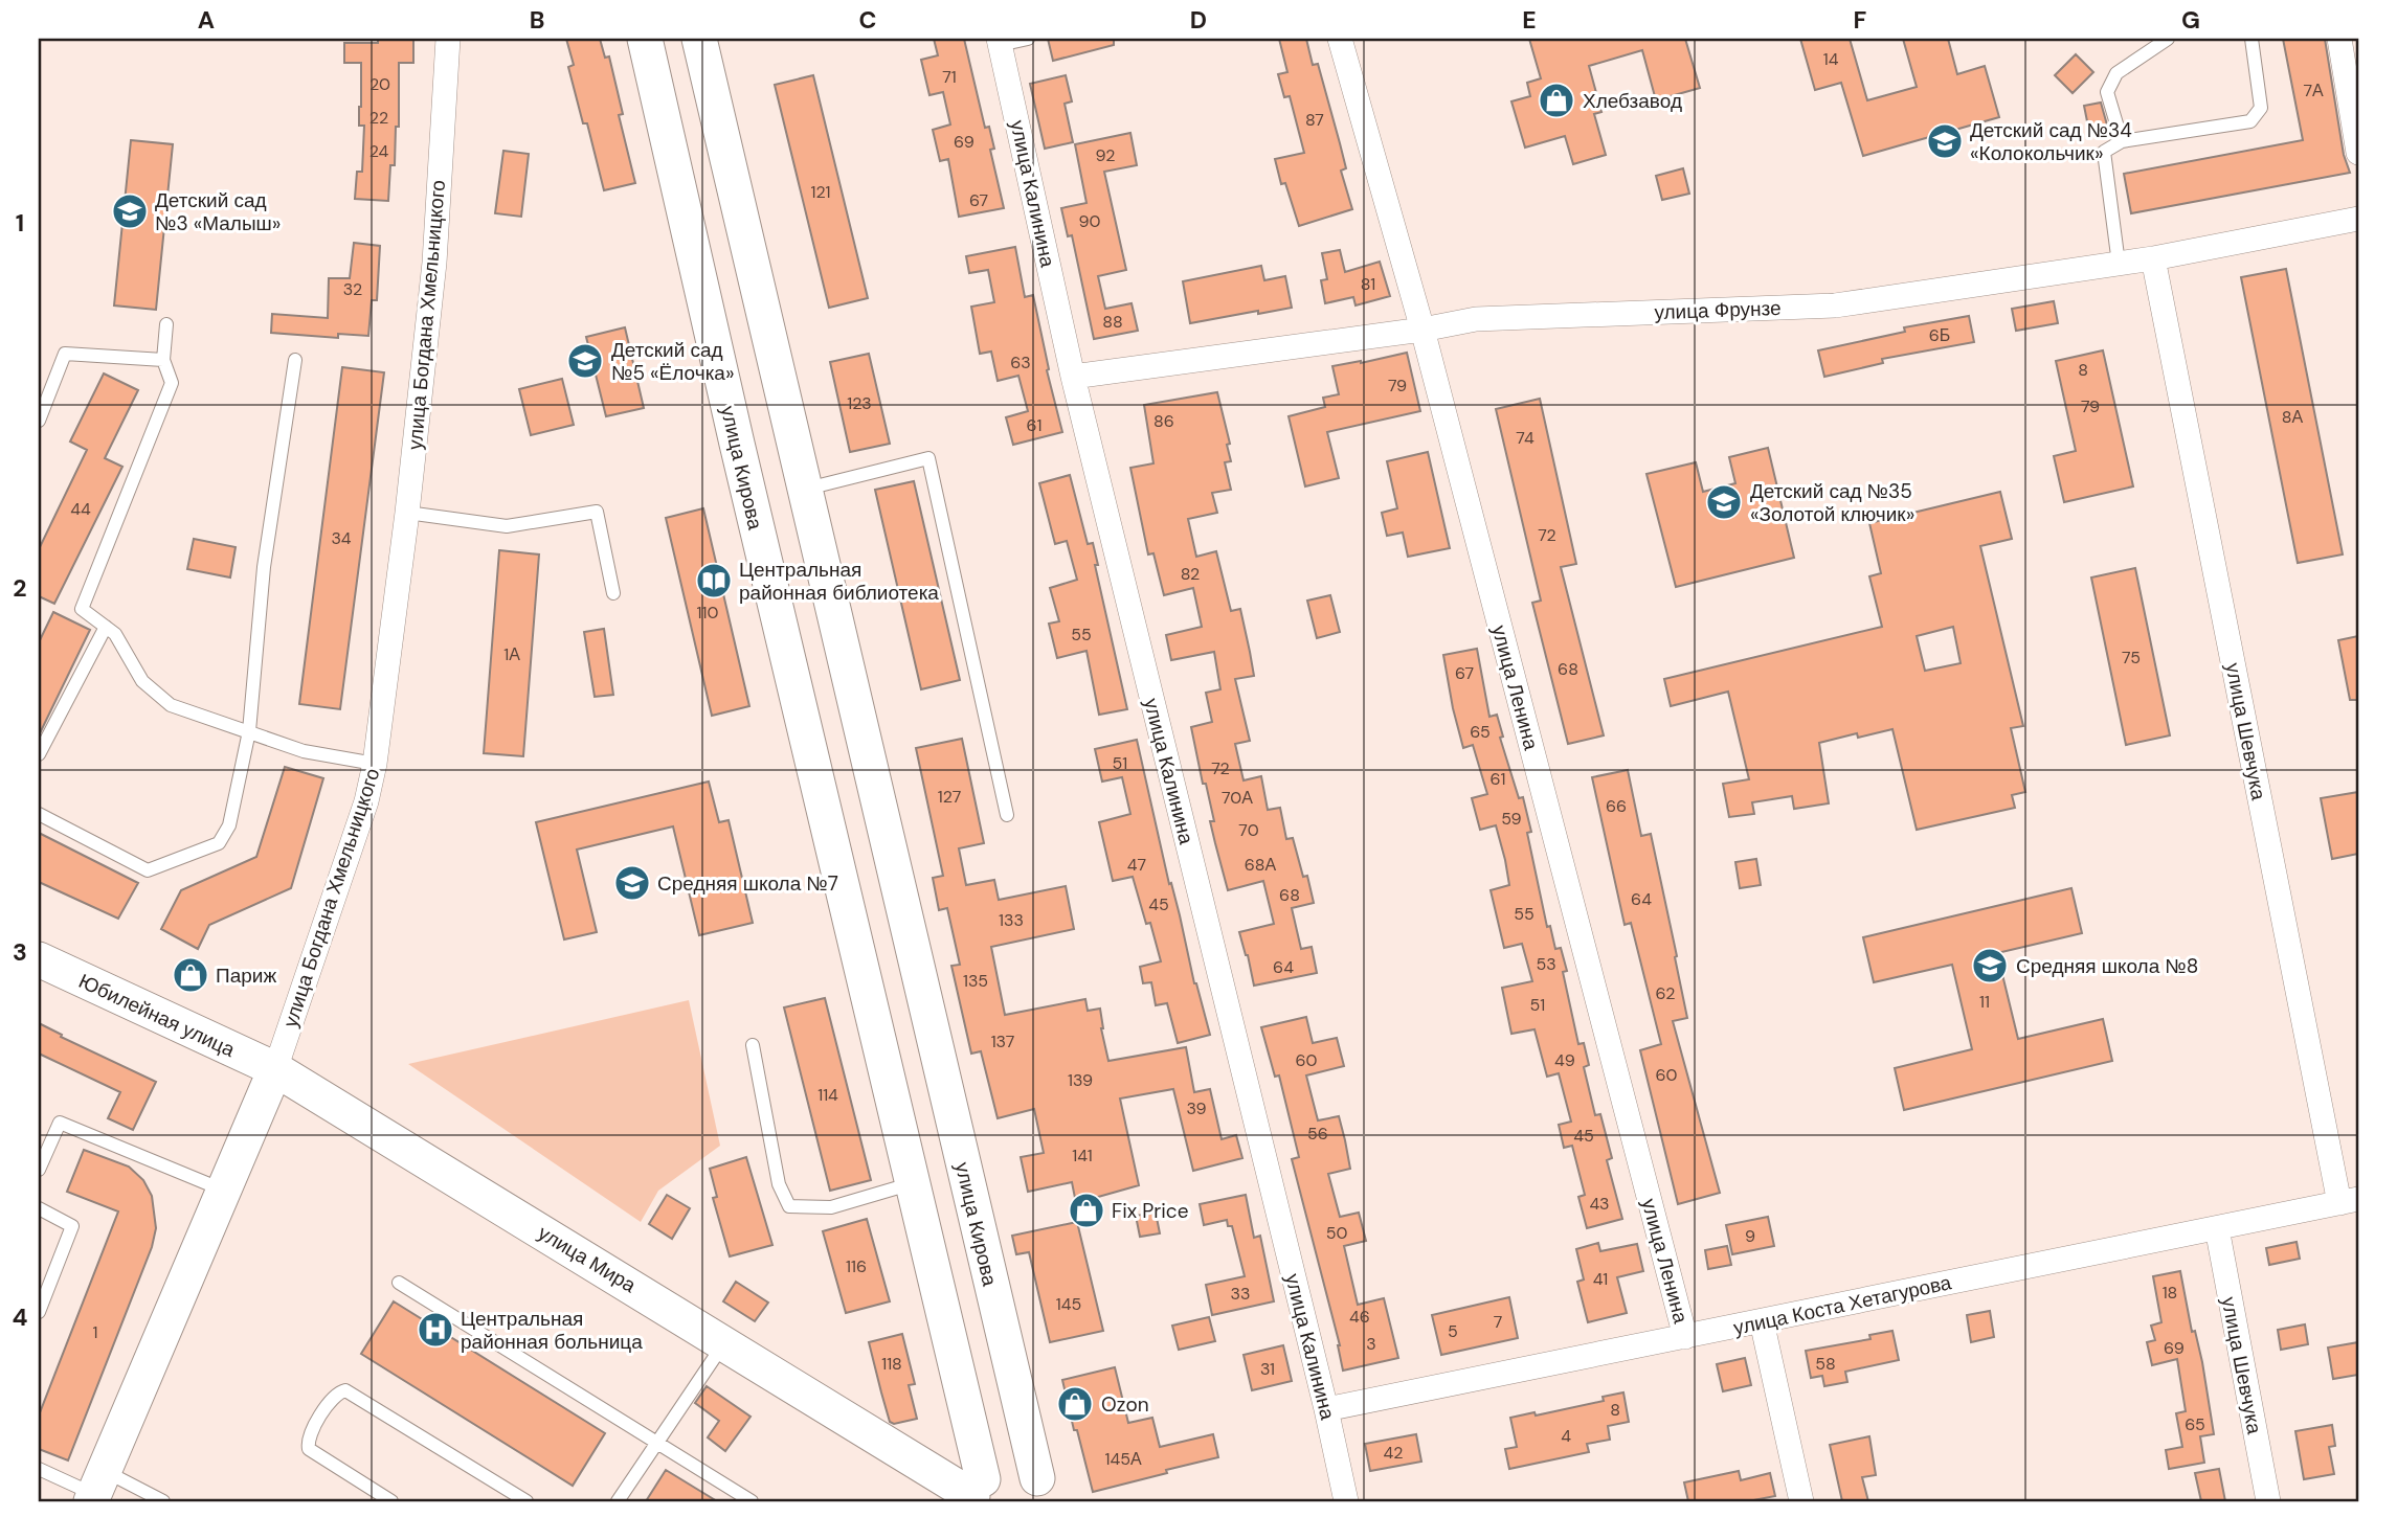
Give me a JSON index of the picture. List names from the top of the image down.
{
  "streets": {
    "street": [
      "улица Калинина",
      "улица Фрунзе",
      "улица Богдана Хмельницкого",
      "улица Кирова",
      "улица Ленина",
      "улица Шевчука",
      "Юбилейная улица",
      "улица Мира",
      "улица Коста Хетагурова"
    ]
  },
  "crossings": [
    ["улица Калинина", "улица Фрунзе"],
    ["улица Калинина", "улица Коста Хетагурова"],
    ["улица Фрунзе", "улица Ленина"],
    ["улица Фрунзе", "улица Шевчука"],
    ["улица Богдана Хмельницкого", "Юбилейная улица"],
    ["улица Богдана Хмельницкого", "улица Мира"],
    ["улица Кирова", "улица Мира"],
    ["улица Ленина", "улица Коста Хетагурова"],
    ["улица Шевчука", "улица Коста Хетагурова"],
    ["Юбилейная улица", "улица Мира"]
  ],
  "places": {
    "shop": [
      "Хлебзавод",
      "Париж",
      "Fix Price",
      "Ozon"
    ],
    "school or university": [
      "Детский сад №34 «Колокольчик»",
      "Детский сад №3 «Малыш»",
      "Детский сад №5 «Ёлочка»",
      "Детский сад №35 «Золотой ключик»",
      "Средняя школа №7",
      "Средняя школа №8"
    ],
    "library": ["Центральная районная библиотека"],
    "hospital": ["Центральная районная больница"]
  },
  "house_numbers": [
    "14",
    "71",
    "20",
    "7А",
    "22",
    "87",
    "69",
    "24",
    "92",
    "121",
    "67",
    "90",
    "81",
    "32",
    "88",
    "6Б",
    "63",
    "8",
    "79",
    "123",
    "79",
    "8А",
    "86",
    "61",
    "74",
    "44",
    "72",
    "34",
    "82",
    "110",
    "55",
    "1А",
    "75",
    "68",
    "67",
    "65",
    "51",
    "72",
    "61",
    "127",
    "70А",
    "66",
    "59",
    "70",
    "47",
    "68А",
    "68",
    "64",
    "45",
    "55",
    "133",
    "53",
    "64",
    "135",
    "62",
    "11",
    "51",
    "137",
    "60",
    "49",
    "60",
    "139",
    "114",
    "39",
    "56",
    "45",
    "141",
    "43",
    "50",
    "9",
    "116",
    "41",
    "18",
    "33",
    "145",
    "46",
    "7",
    "5",
    "1",
    "3",
    "69",
    "118",
    "58",
    "31",
    "8",
    "65",
    "4",
    "42",
    "145А"
  ],
  "grid": {
    "columns": [
      "A",
      "B",
      "C",
      "D",
      "E",
      "F",
      "G"
    ],
    "rows": [
      "1",
      "2",
      "3",
      "4"
    ]
  }
}
